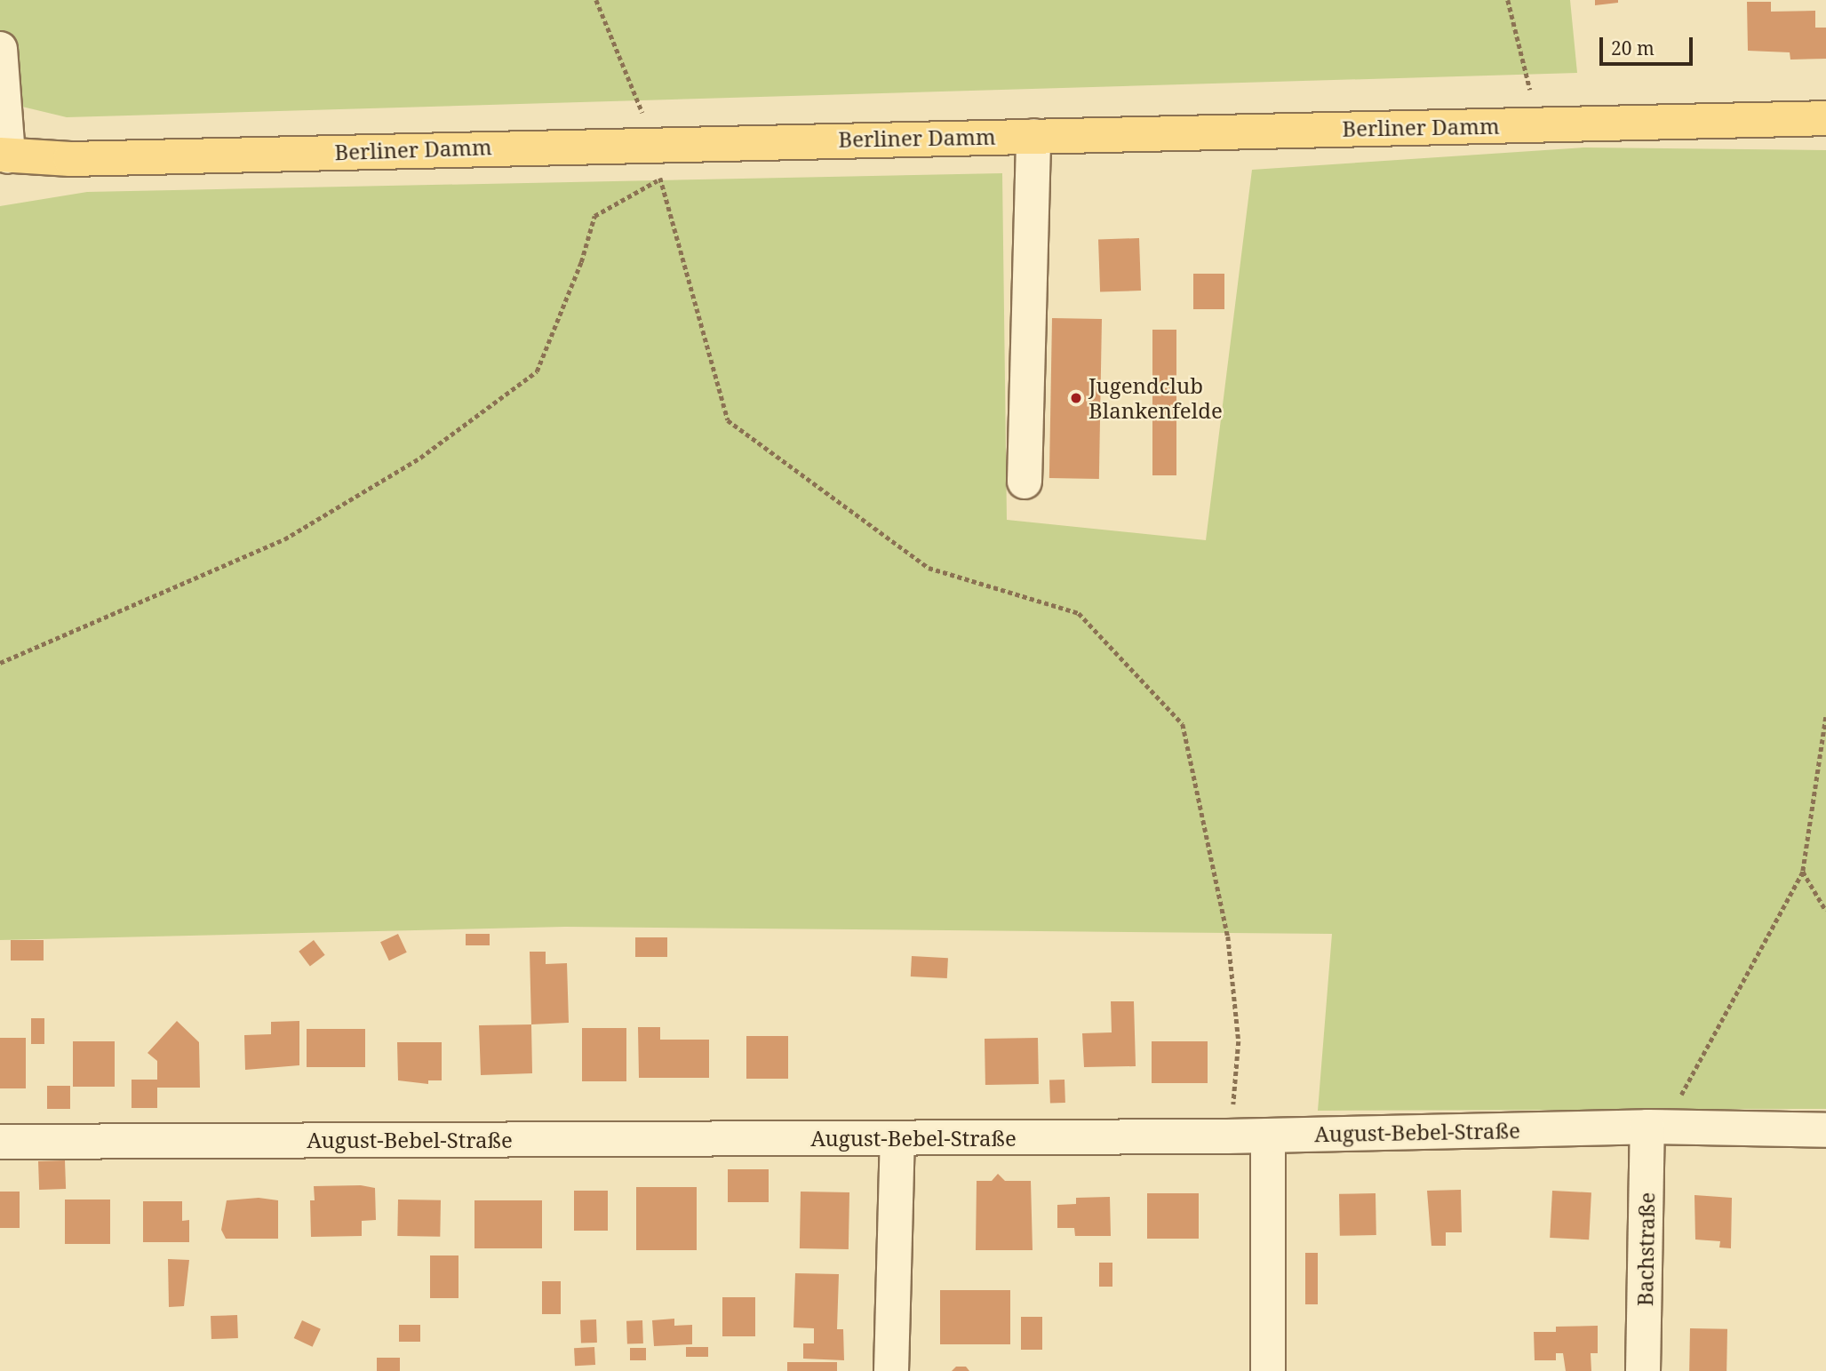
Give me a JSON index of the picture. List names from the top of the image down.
{
  "streets": {
    "main road": ["Berliner Damm"],
    "street": ["August-Bebel-Straße", "Bachstraße"]
  },
  "crossings": [
    ["August-Bebel-Straße", "Bachstraße"]
  ],
  "places": ["Jugendclub Blankenfelde"],
  "scale_bar": "20 m"
}
